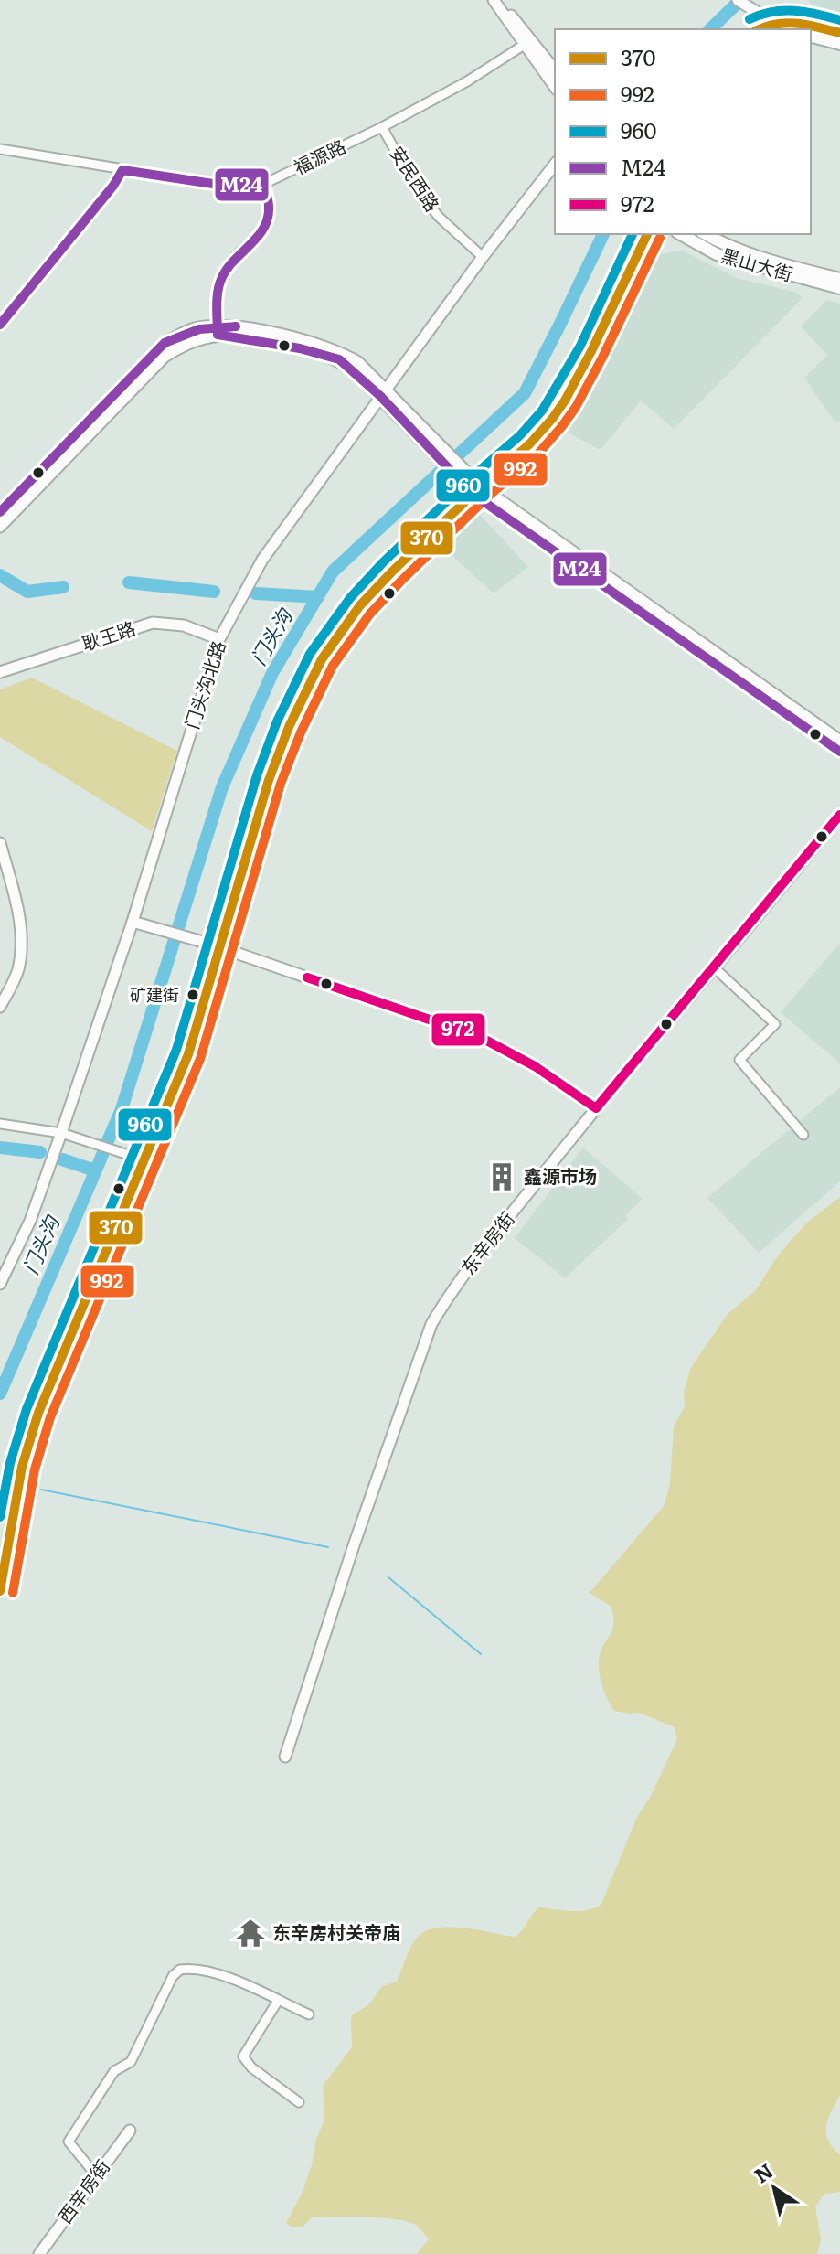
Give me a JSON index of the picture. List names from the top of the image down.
{
  "streets": {
    "main road": ["黑山大街"],
    "street": [
      "福源路",
      "安民西路",
      "耿王路",
      "门头沟北路",
      "东辛房街",
      "西辛房街"
    ]
  },
  "crossings": [
    ["福源路", "安民西路"],
    ["安民西路", "门头沟北路"],
    ["耿王路", "门头沟北路"]
  ],
  "water": ["门头沟"],
  "places": {
    "other": ["矿建街"],
    "building": ["鑫源市场"],
    "temple": ["东辛房村关帝庙"]
  },
  "lines": [
    "transit line 960",
    "transit line 370",
    "transit line M24",
    "transit line 992",
    "transit line 972"
  ],
  "legend": [
    "370",
    "992",
    "960",
    "M24",
    "972"
  ],
  "north": "top left"
}
